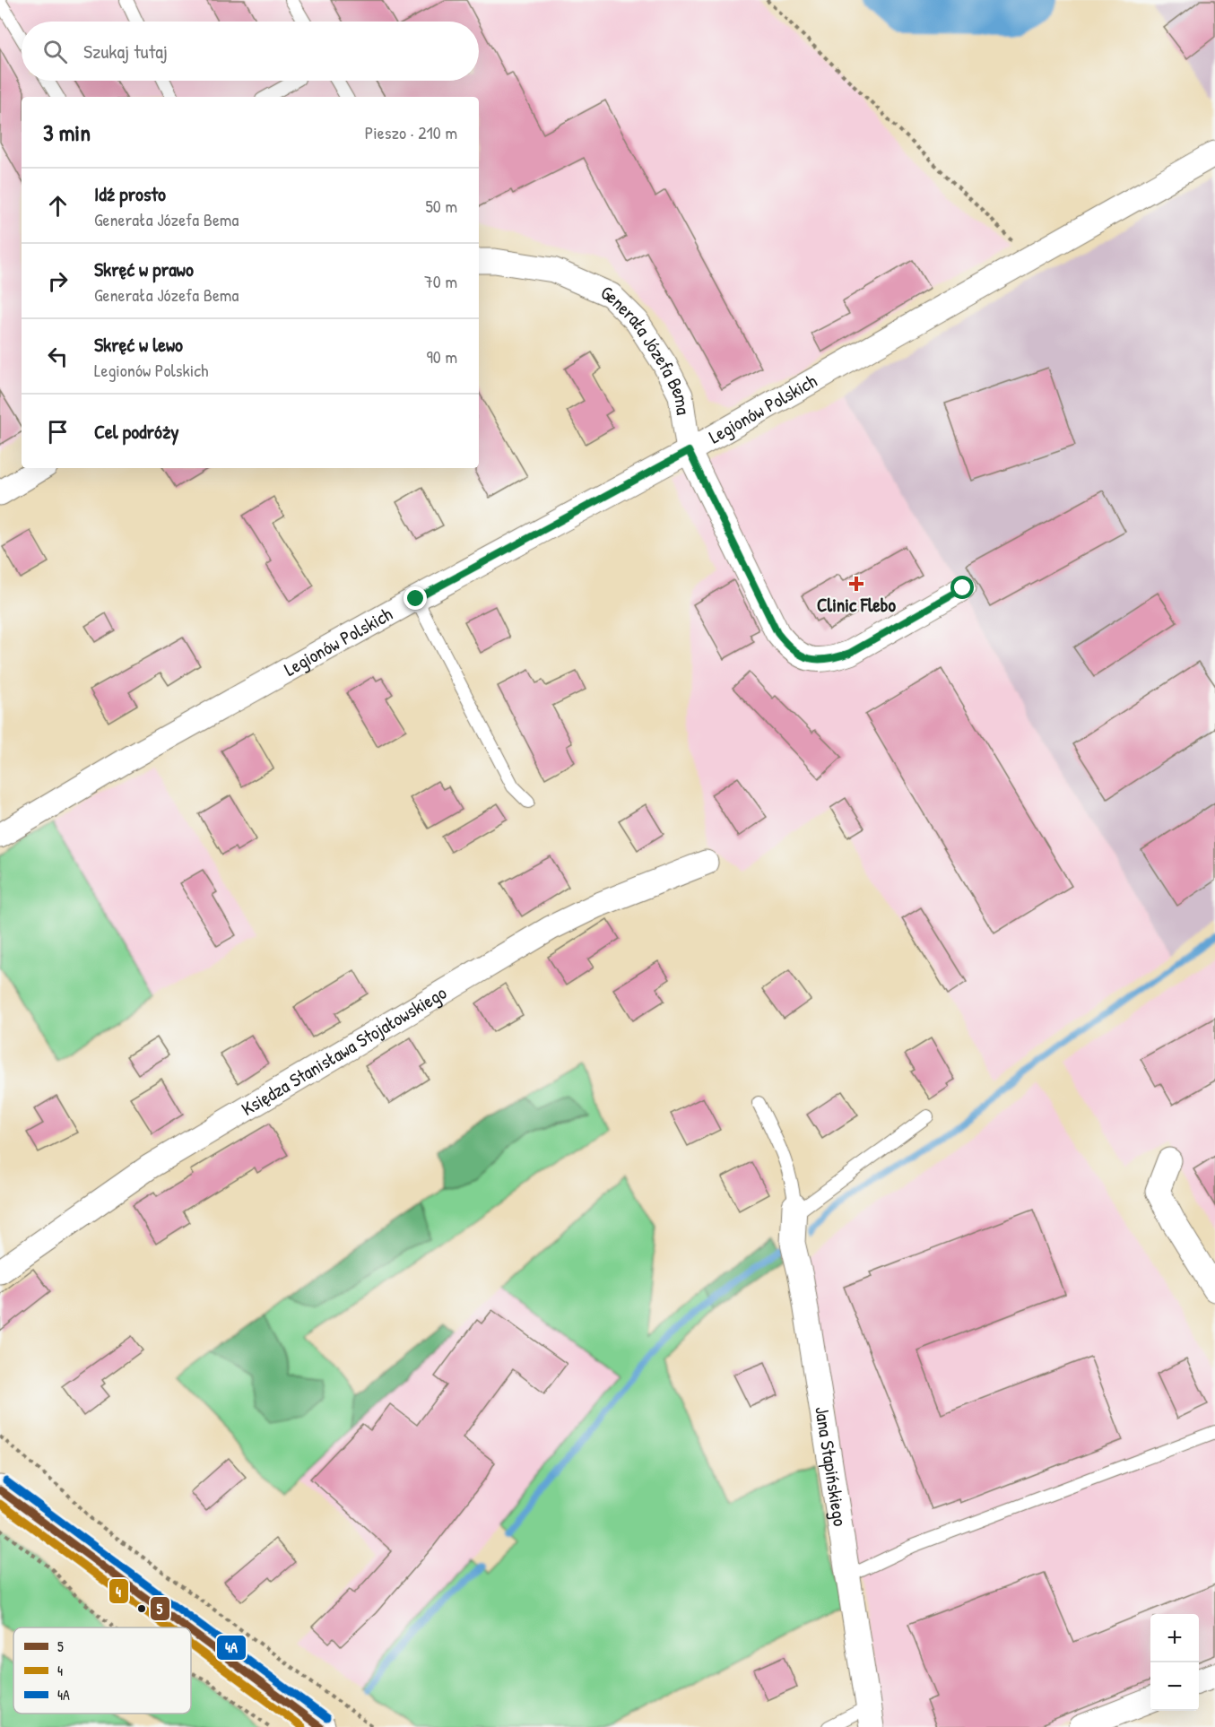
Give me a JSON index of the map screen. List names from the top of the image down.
{
  "streets": {
    "street": [
      "Generała Józefa Bema",
      "Legionów Polskich",
      "Księdza Stanisława Stojałowskiego",
      "Jana Stapińskiego"
    ]
  },
  "crossings": [
    ["Generała Józefa Bema", "Legionów Polskich"]
  ],
  "places": {
    "health": ["Clinic Flebo"]
  },
  "lines": ["transit line 4A", "transit line 5", "transit line 4"],
  "legend": ["5", "4", "4A"],
  "page": {
    "search": "Szukaj tutaj",
    "heading": ["3 min", "Pieszo · 210 m"],
    "list": [
      ["Idź prosto", "Generała Józefa Bema", "50 m"],
      ["Skręć w prawo", "Generała Józefa Bema", "70 m"],
      ["Skręć w lewo", "Legionów Polskich", "90 m"],
      "Cel podróży"
    ],
    "map_buttons": ["+", "−"]
  }
}
